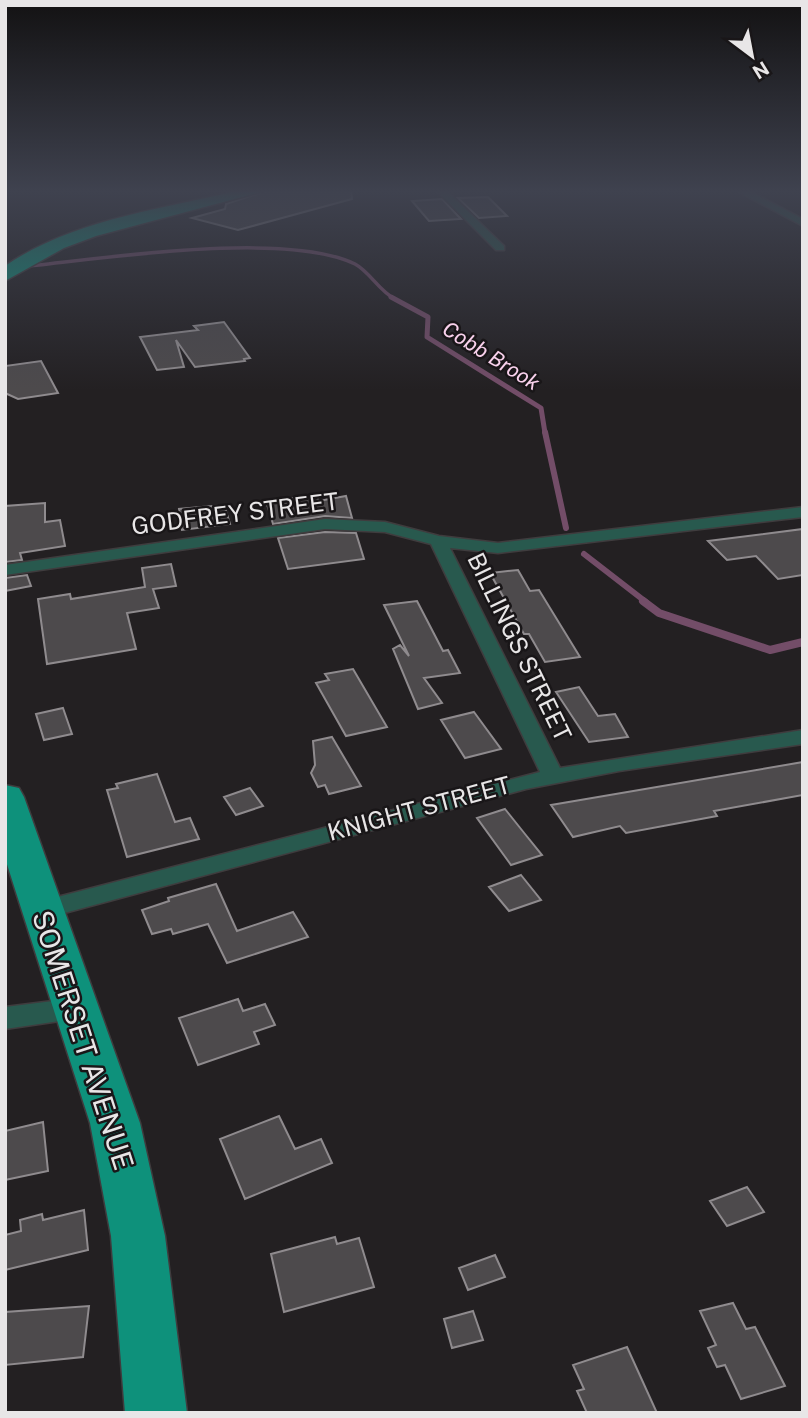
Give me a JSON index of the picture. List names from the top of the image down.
{
  "streets": {
    "main road": ["SOMERSET AVENUE"],
    "street": ["GODFREY STREET", "BILLINGS STREET", "KNIGHT STREET"]
  },
  "crossings": [
    ["GODFREY STREET", "BILLINGS STREET"],
    ["BILLINGS STREET", "KNIGHT STREET"],
    ["KNIGHT STREET", "SOMERSET AVENUE"]
  ],
  "water": ["Cobb Brook"],
  "north": "bottom right"
}
